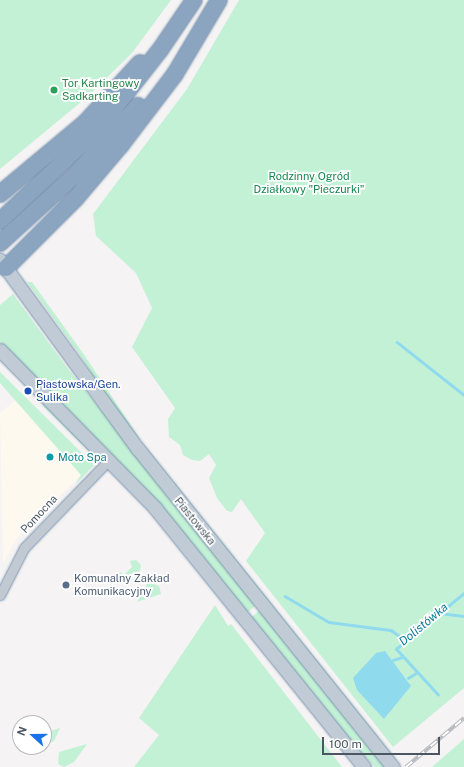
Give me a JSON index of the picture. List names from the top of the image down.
{
  "streets": {
    "main road": ["Piastowska"],
    "street": ["Pomocna"]
  },
  "crossings": [
    ["Pomocna", "Piastowska"]
  ],
  "water": ["Dolistówka"],
  "parks": ["Rodzinny Ogród Działkowy \"Pieczurki\""],
  "places": [
    "Tor Kartingowy Sadkarting",
    "Piastowska/Gen. Sulika",
    "Moto Spa",
    "Komunalny Zakład Komunikacyjny"
  ],
  "scale_bar": "100 m",
  "north": "left"
}
